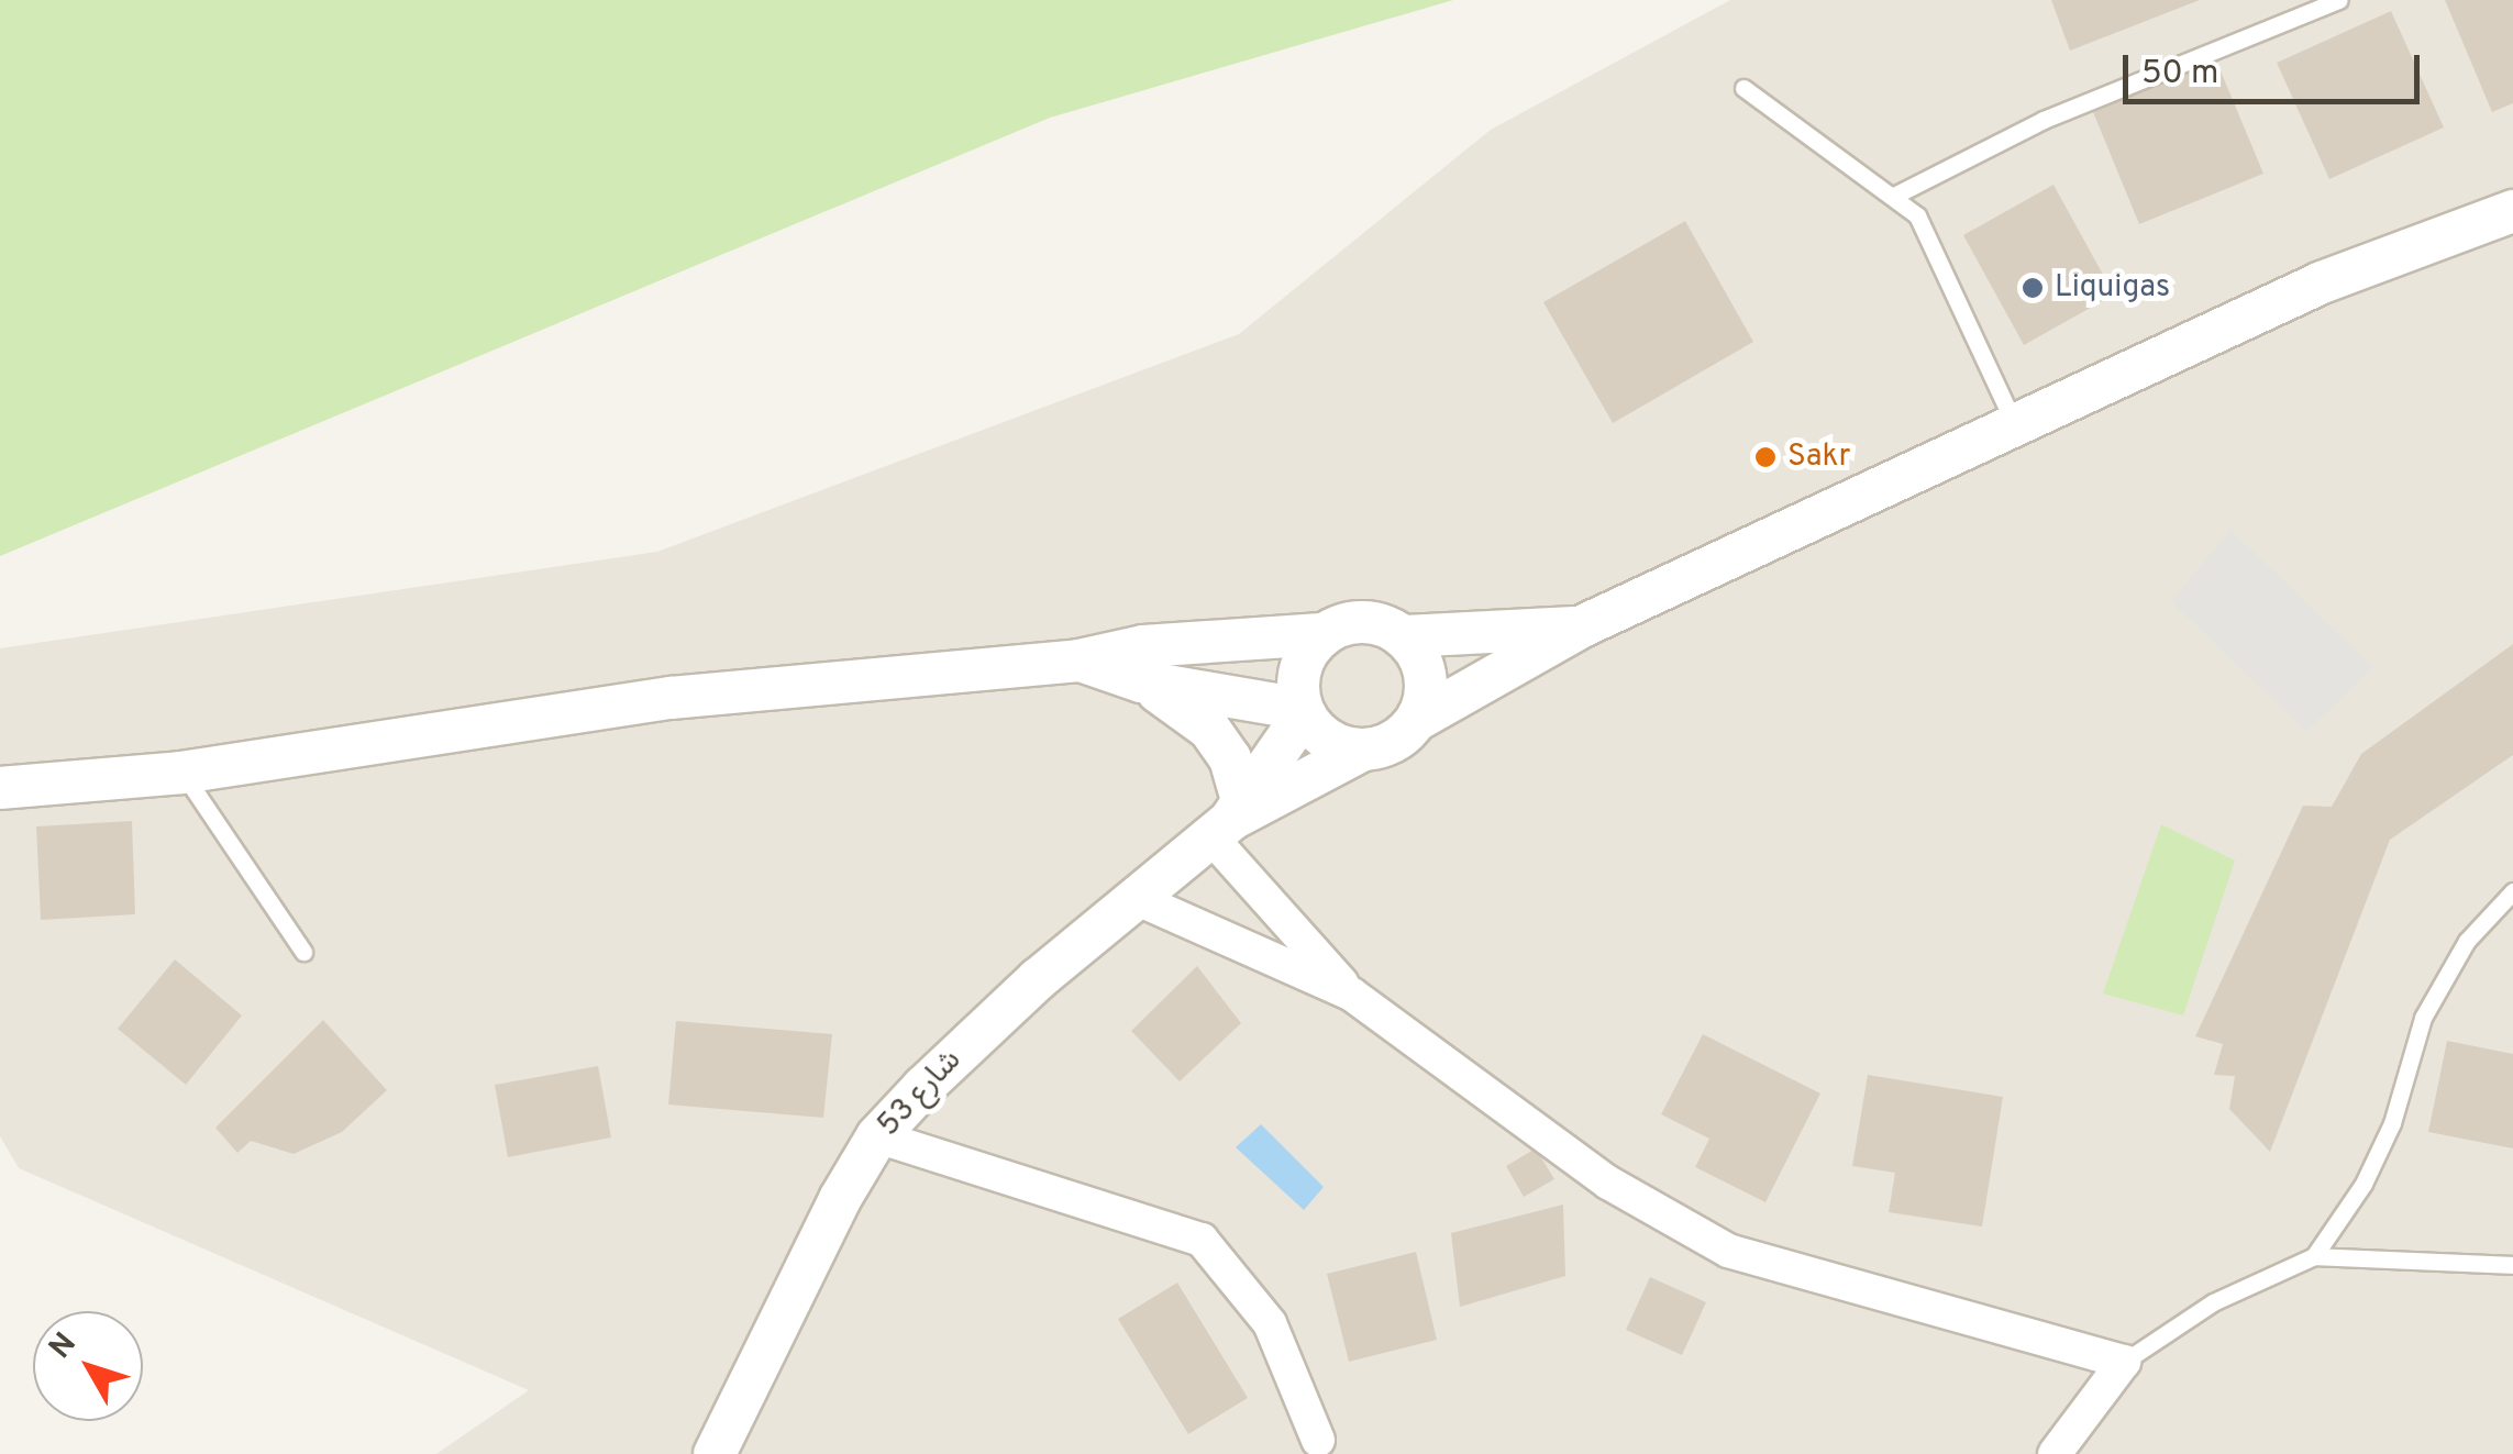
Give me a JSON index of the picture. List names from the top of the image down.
{
  "streets": {
    "street": ["شارع 53"]
  },
  "places": ["Liquigas", "Sakr"],
  "scale_bar": "50 m",
  "north": "top left"
}
